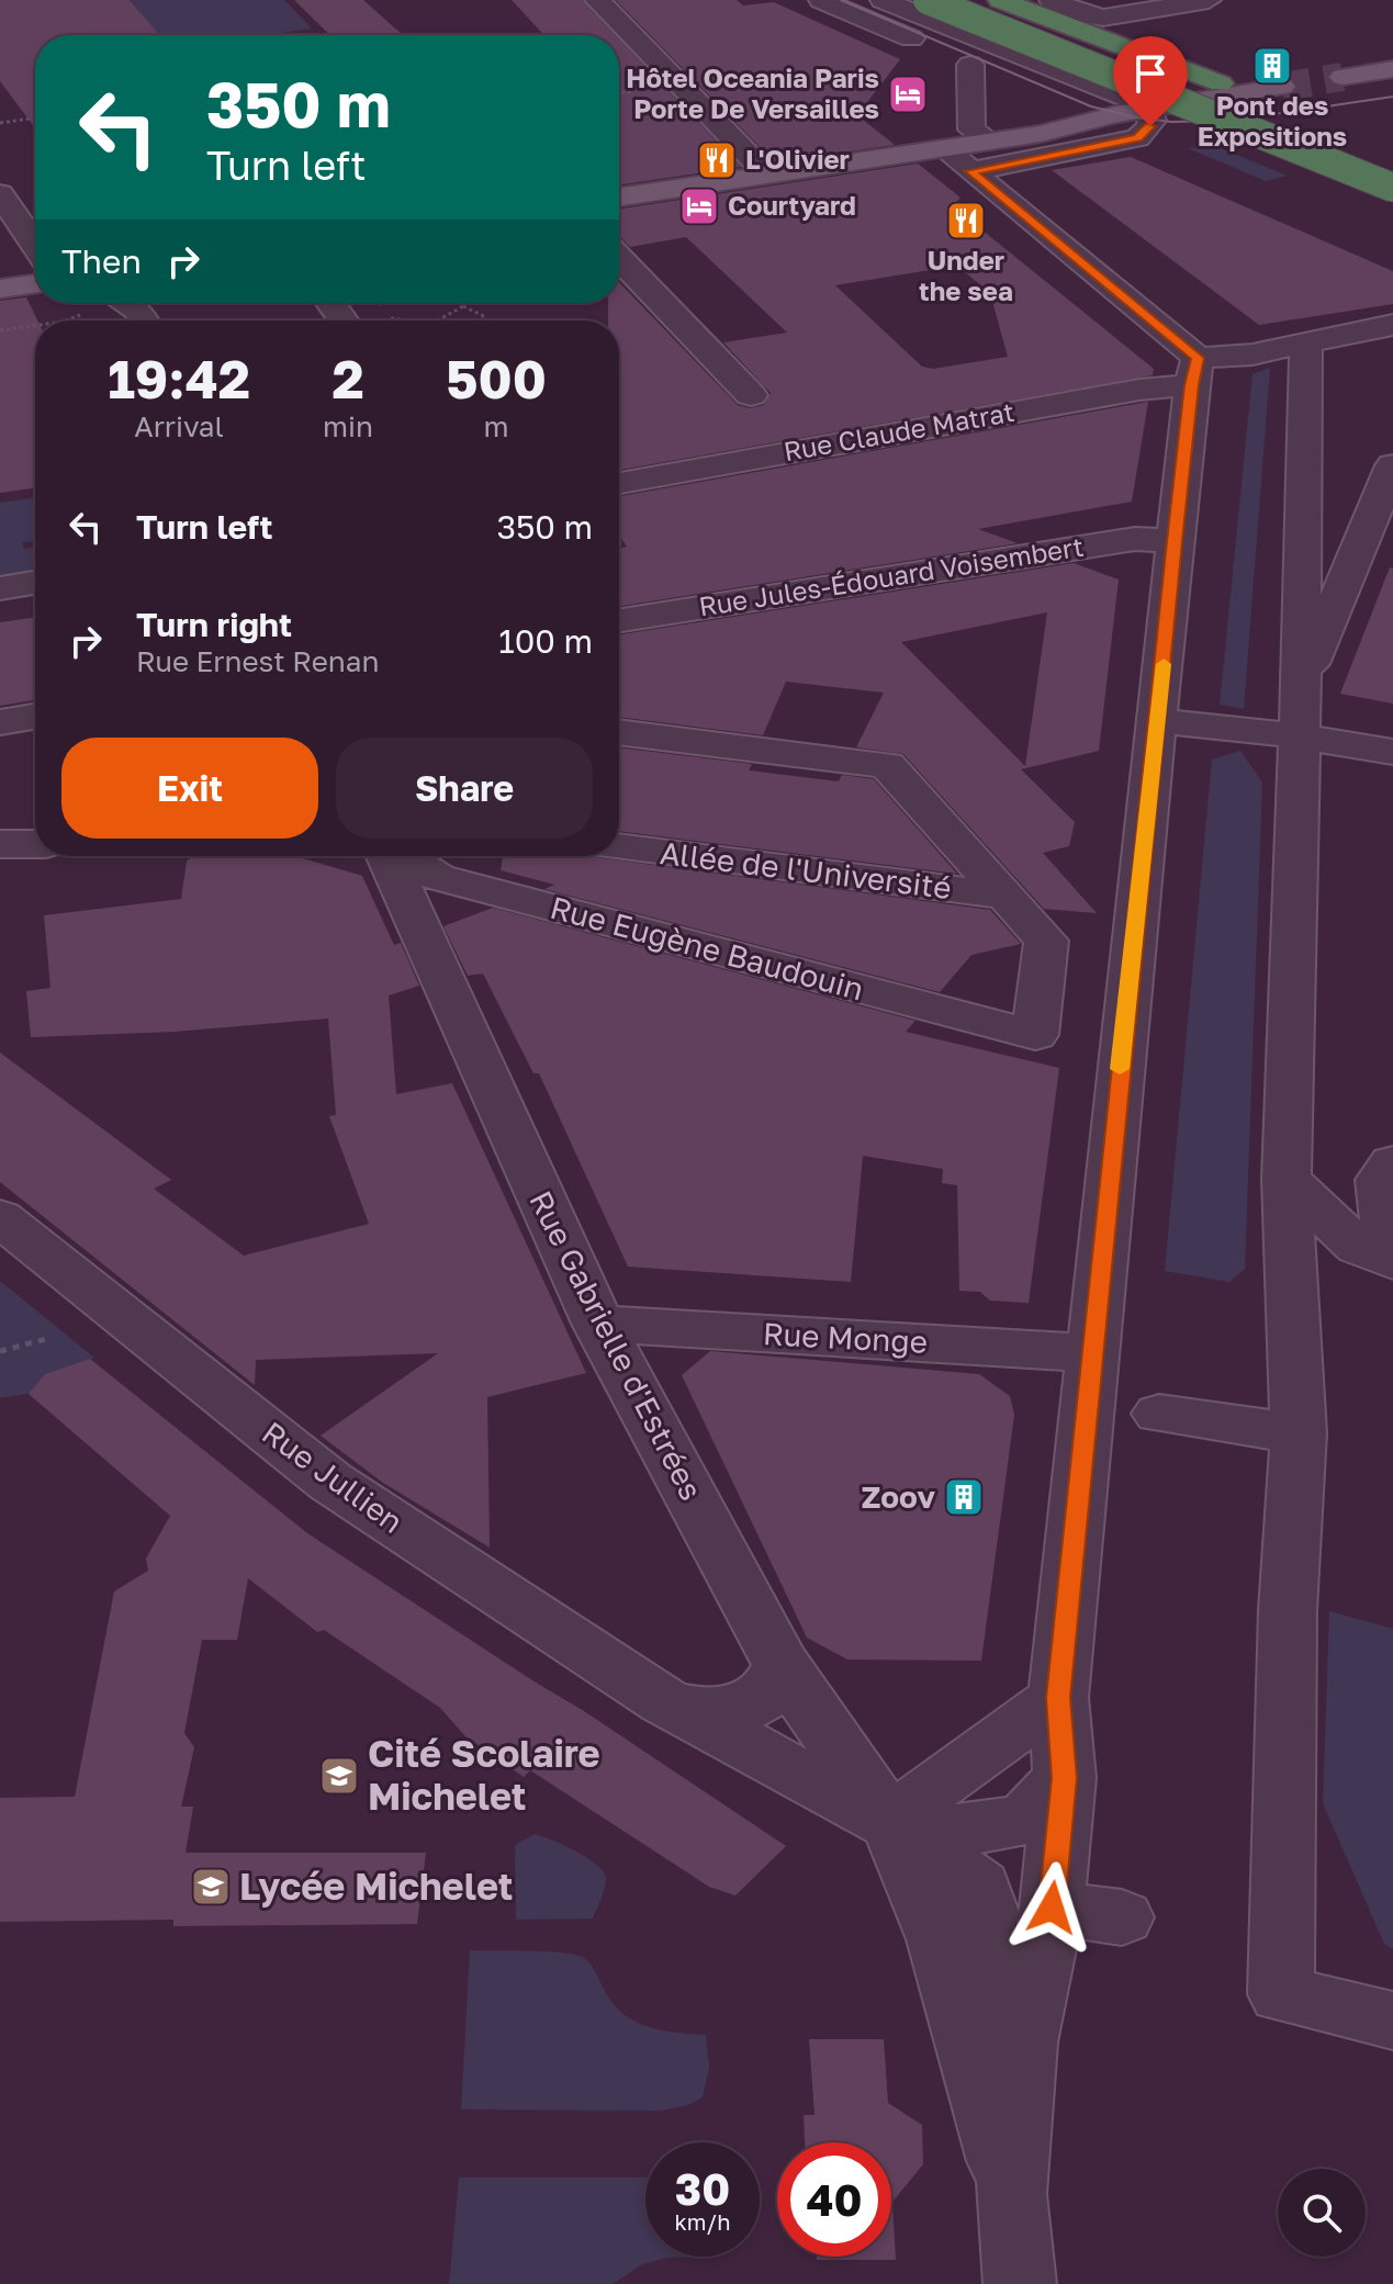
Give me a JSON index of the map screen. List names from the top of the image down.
{
  "streets": {
    "street": [
      "Rue Claude Matrat",
      "Rue Jules-Édouard Voisembert",
      "Allée de l'Université",
      "Rue Eugène Baudouin",
      "Rue Monge",
      "Rue Gabrielle d'Estrées",
      "Rue Jullien"
    ]
  },
  "crossings": [
    ["Allée de l'Université", "Rue Eugène Baudouin"],
    ["Rue Monge", "Rue Gabrielle d'Estrées"],
    ["Rue Gabrielle d'Estrées", "Rue Jullien"]
  ],
  "places": {
    "building": ["Pont des Expositions", "Zoov"],
    "hotel": ["Hôtel Oceania Paris Porte De Versailles", "Courtyard"],
    "restaurant": ["L'Olivier", "Under the sea"],
    "school or university": ["Cité Scolaire Michelet", "Lycée Michelet"]
  },
  "page": {
    "turn": ["350 m", "Turn left"],
    "then": "Then",
    "eta": [
      "19:42",
      "Arrival",
      "2",
      "min",
      "500",
      "m"
    ],
    "list": [
      {
        "name": "Turn left",
        "value": "350 m"
      },
      {
        "name": "Turn right",
        "note": "Rue Ernest Renan",
        "value": "100 m"
      }
    ],
    "buttons": ["Exit", "Share"],
    "speed": "30 km/h",
    "limit": "40"
  }
}
